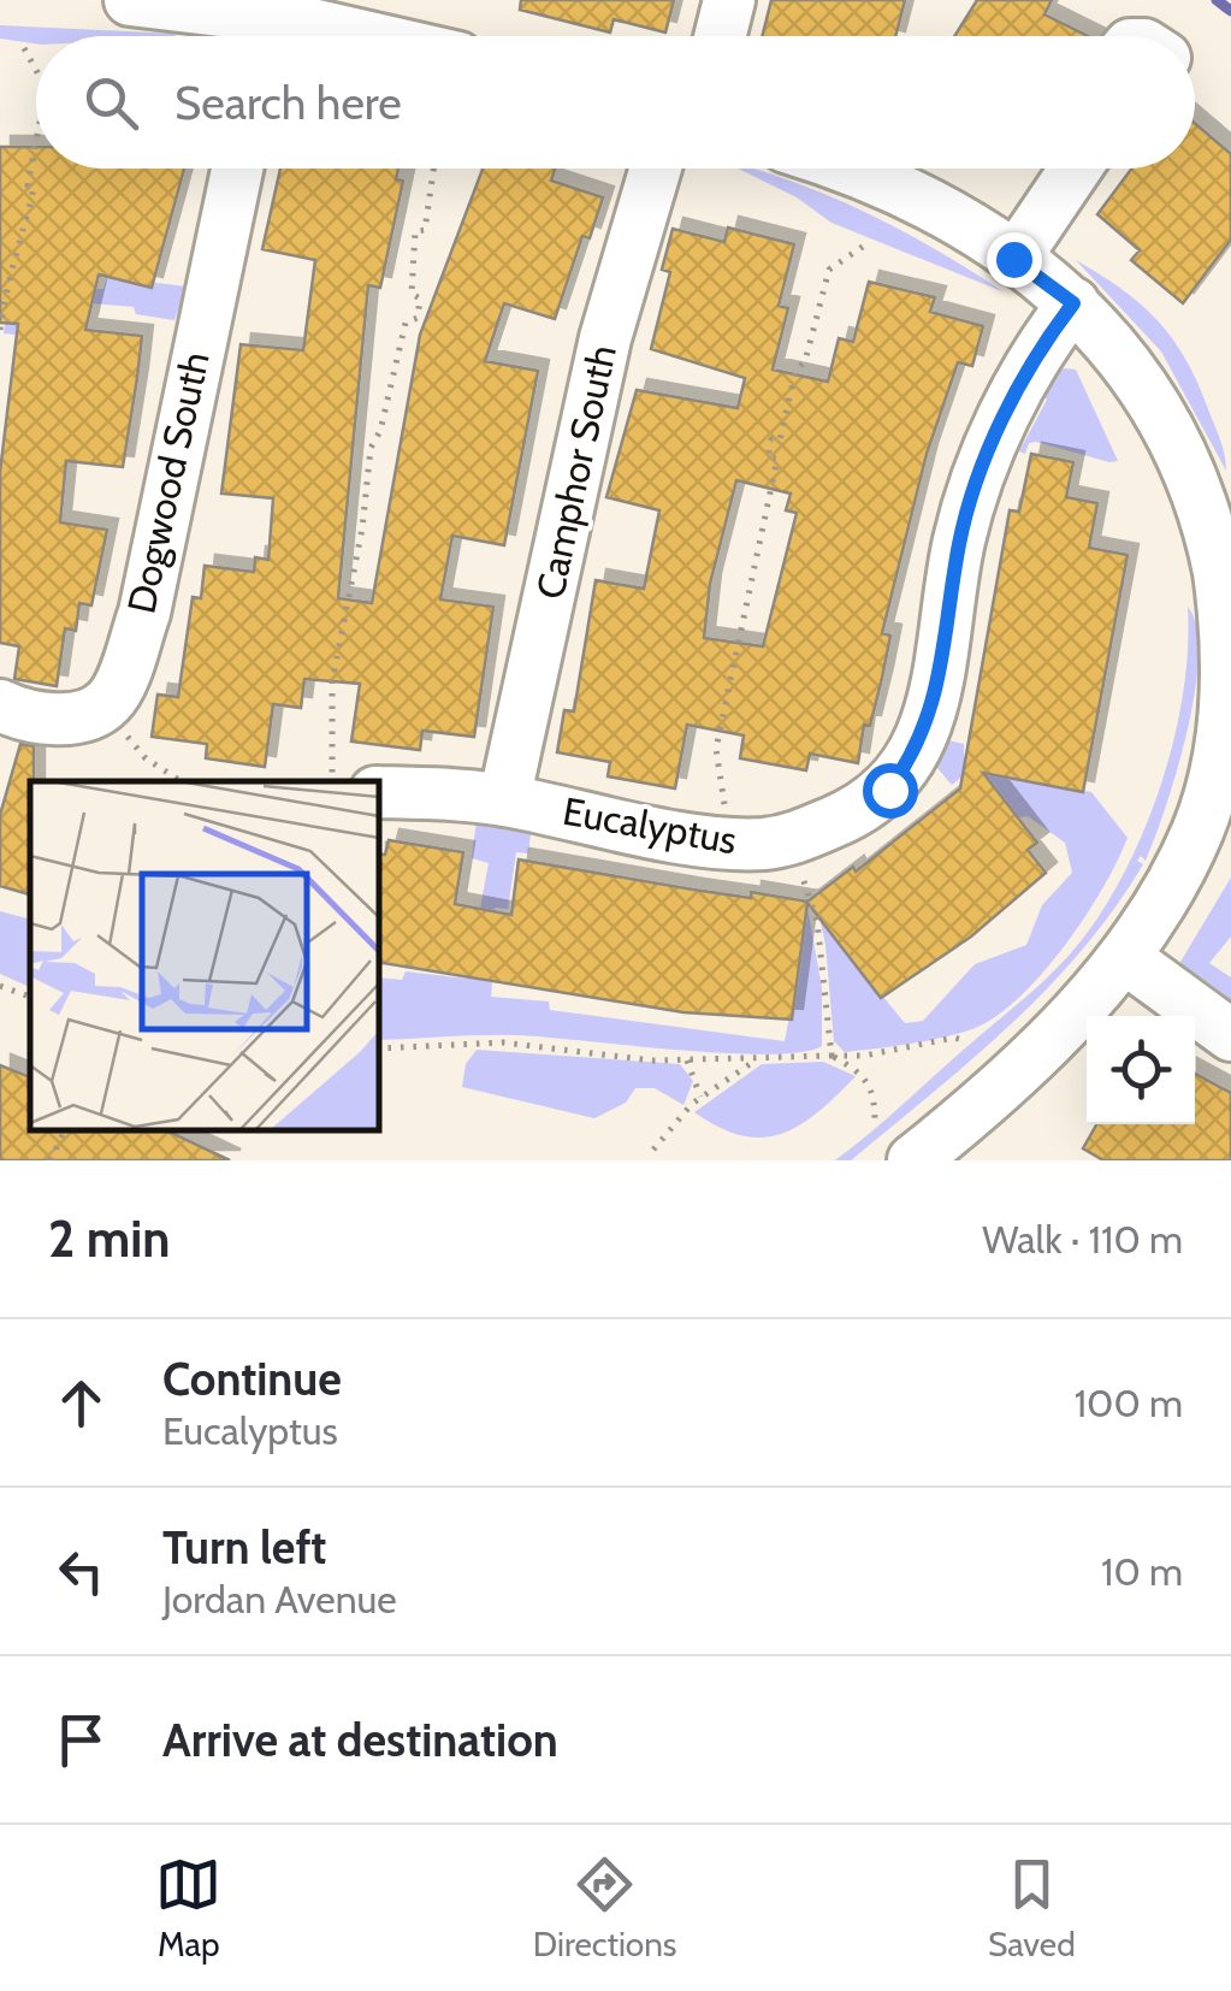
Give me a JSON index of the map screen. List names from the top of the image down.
{
  "streets": {
    "street": ["Camphor South", "Dogwood South", "Eucalyptus"]
  },
  "crossings": [
    ["Camphor South", "Eucalyptus"]
  ],
  "page": {
    "search": "Search here",
    "heading": ["2 min", "Walk · 110 m"],
    "list": [
      ["Continue", "Eucalyptus", "100 m"],
      ["Turn left", "Jordan Avenue", "10 m"],
      "Arrive at destination"
    ],
    "nav": ["Map", "Directions", "Saved"]
  }
}
